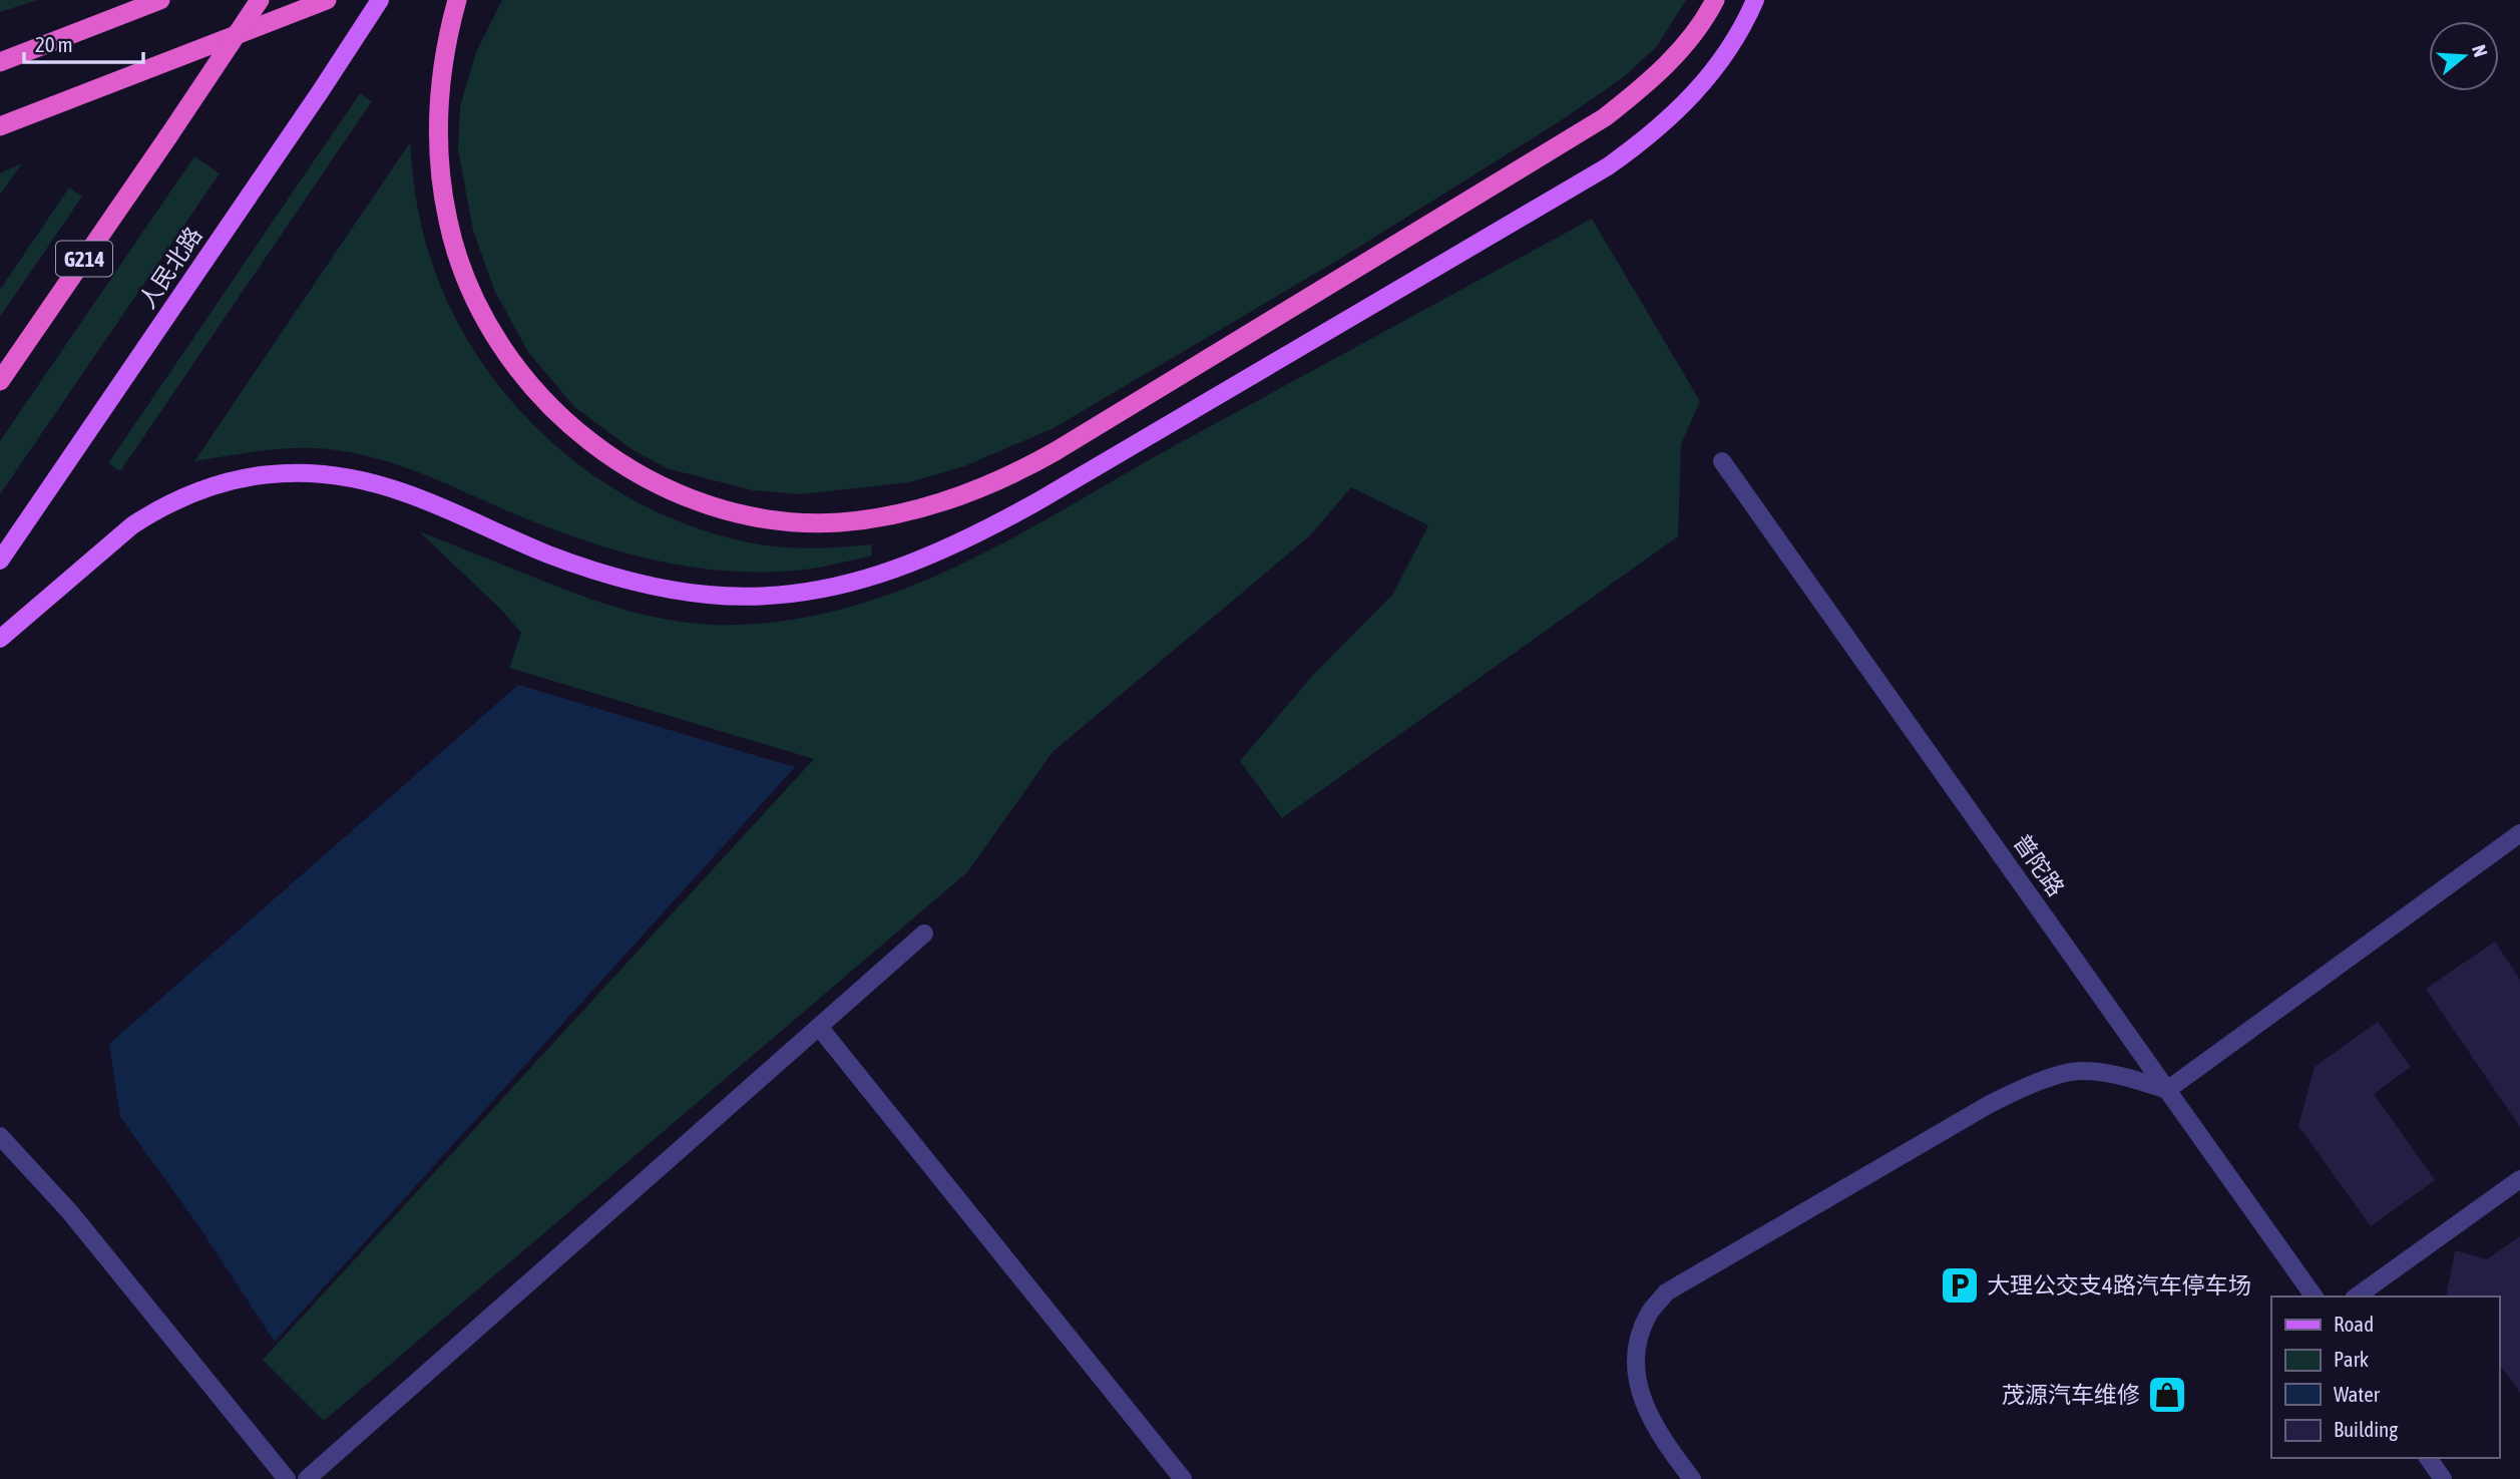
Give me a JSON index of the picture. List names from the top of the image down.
{
  "streets": {
    "highway": ["G214"],
    "main road": ["人民北路"],
    "street": ["普陀路"]
  },
  "places": {
    "parking": ["大理公交支4路汽车停车场"],
    "shop": ["茂源汽车维修"]
  },
  "legend": [
    "Road",
    "Park",
    "Water",
    "Building"
  ],
  "scale_bar": "20 m",
  "north": "right"
}
